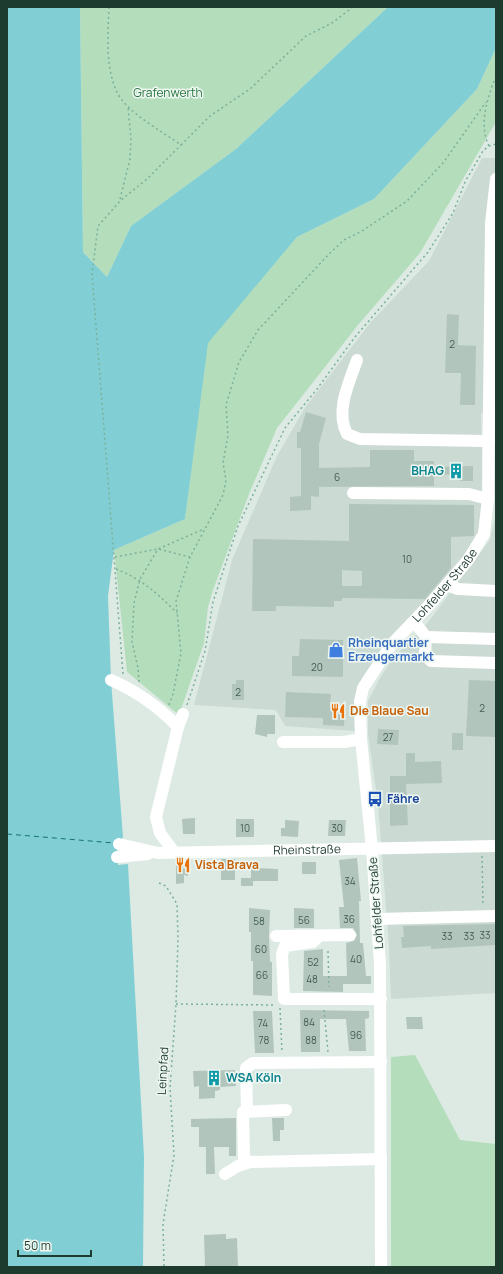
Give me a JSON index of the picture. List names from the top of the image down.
{
  "streets": {
    "street": ["Lohfelder Straße", "Rheinstraße"],
    "path": ["Leinpfad"]
  },
  "crossings": [
    ["Lohfelder Straße", "Rheinstraße"]
  ],
  "parks": ["Grafenwerth"],
  "places": {
    "building": ["BHAG", "WSA Köln"],
    "shop": ["Rheinquartier Erzeugermarkt"],
    "restaurant": ["Die Blaue Sau", "Vista Brava"],
    "bus stop": ["Fähre"]
  },
  "house_numbers": [
    "2",
    "6",
    "10",
    "20",
    "2",
    "2",
    "27",
    "10",
    "30",
    "34",
    "36",
    "56",
    "58",
    "33",
    "33",
    "33",
    "60",
    "40",
    "52",
    "66",
    "48",
    "84",
    "74",
    "96",
    "78",
    "88"
  ],
  "scale_bar": "50 m"
}
